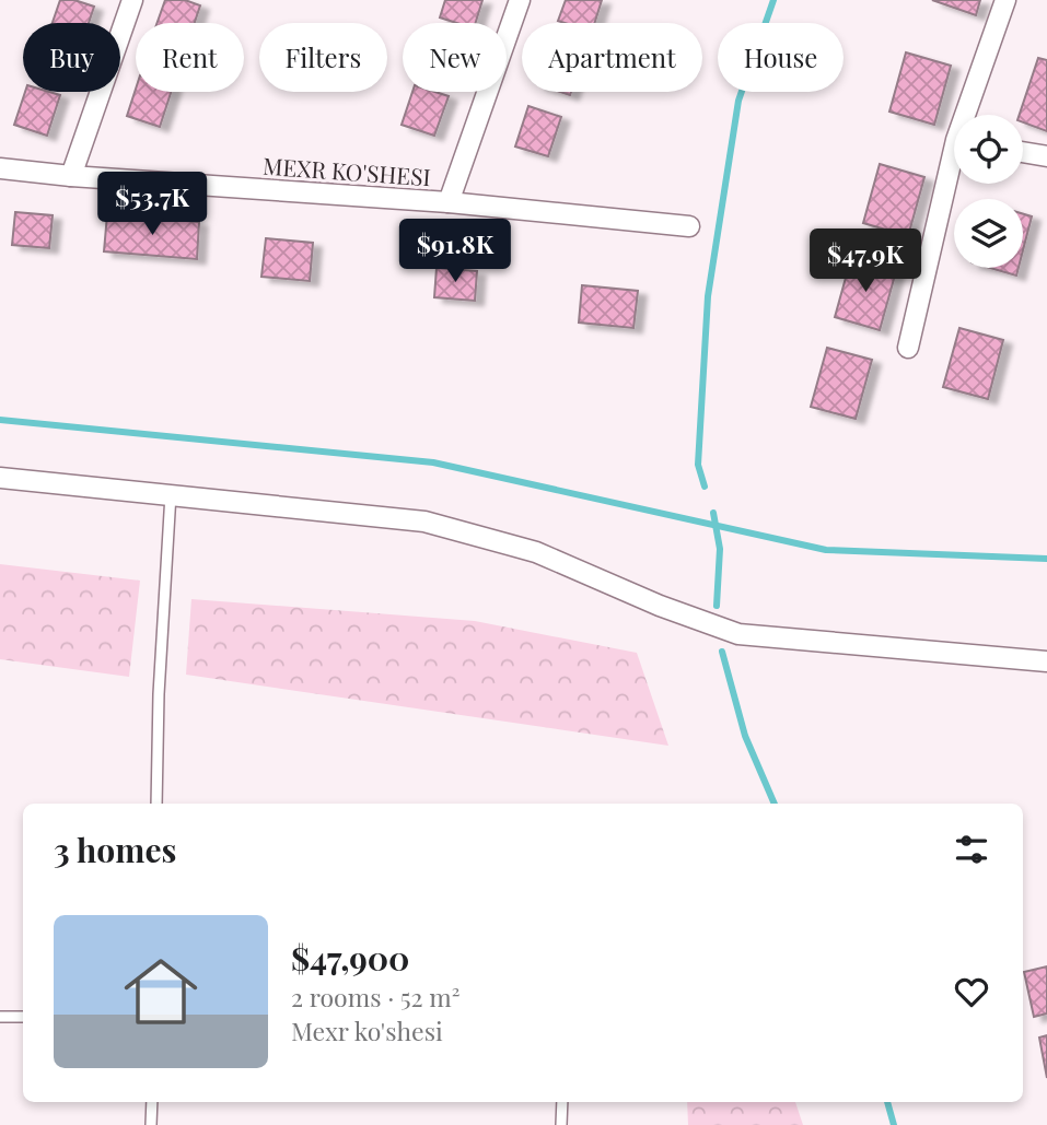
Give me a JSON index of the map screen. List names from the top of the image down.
{
  "streets": {
    "street": ["MEXR KO'SHESI"]
  },
  "page": {
    "chip": [
      "Buy",
      "Rent",
      "Filters",
      "New",
      "Apartment",
      "House"
    ],
    "price": ["$53.7K", "$91.8K", "$47.9K"],
    "heading": "3 homes",
    "list": [
      {
        "name": "$47,900",
        "note": "2 rooms · 52 m² · Mexr ko'shesi"
      }
    ]
  }
}
